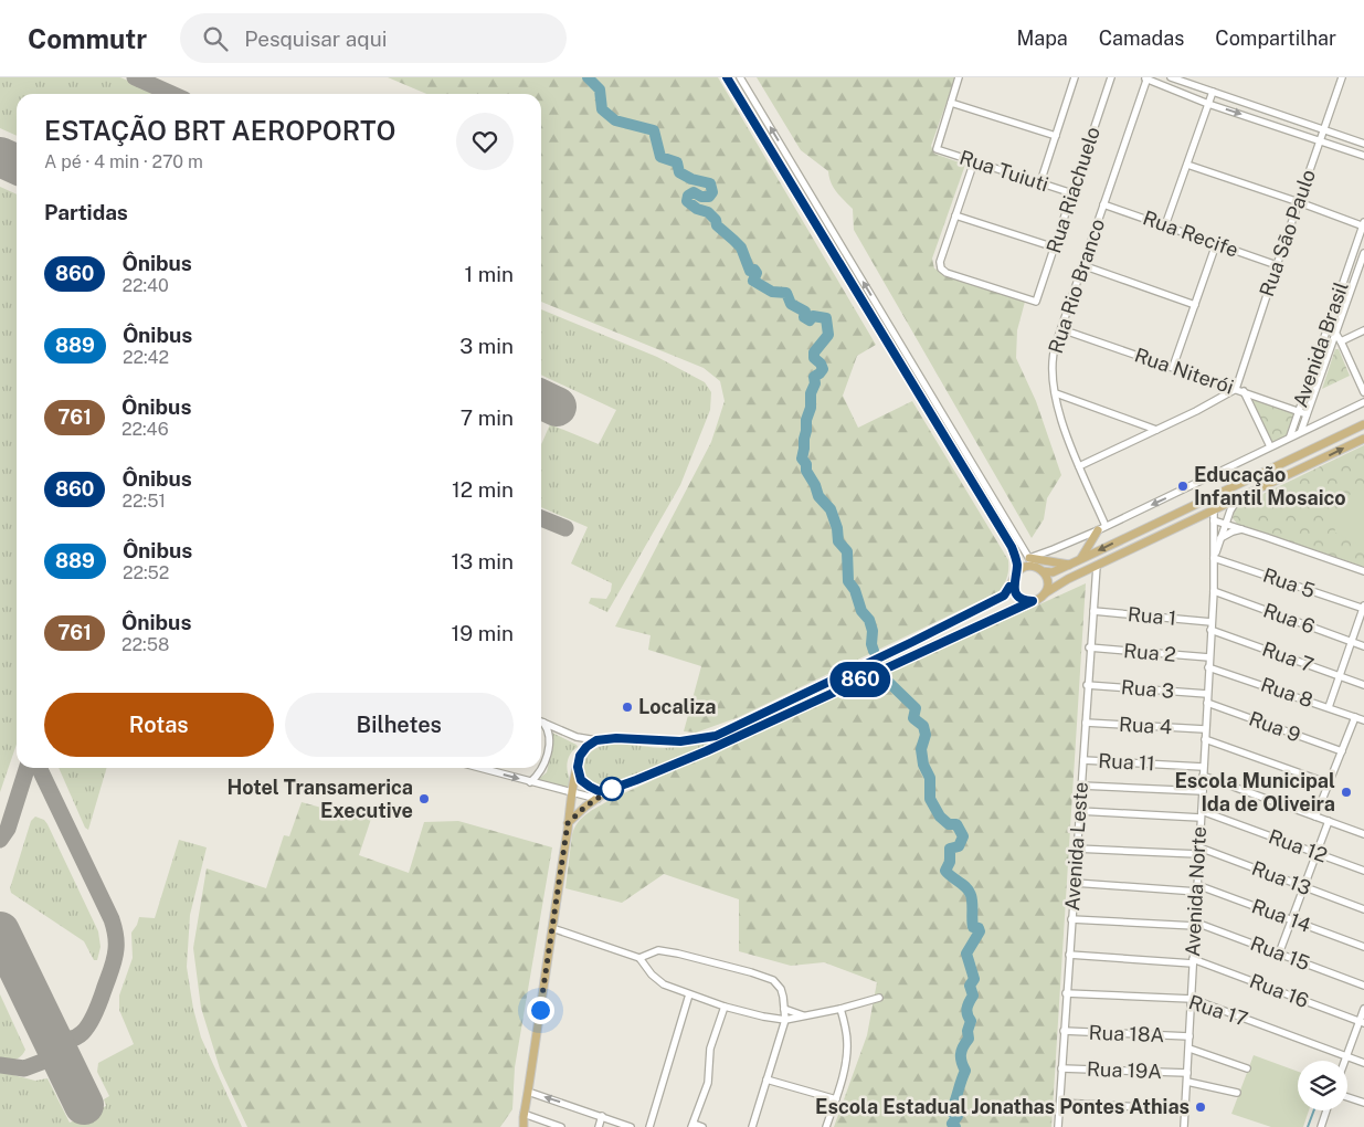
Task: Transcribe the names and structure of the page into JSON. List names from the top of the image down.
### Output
{
  "streets": {
    "street": [
      "Rua Tuiuti",
      "Rua Riachuelo",
      "Rua São Paulo",
      "Rua Recife",
      "Rua Rio Branco",
      "Avenida Brasil",
      "Rua Niterói",
      "Rua 5",
      "Rua 1",
      "Rua 6",
      "Rua 2",
      "Rua 7",
      "Rua 3",
      "Rua 8",
      "Rua 4",
      "Rua 9",
      "Rua 11",
      "Avenida Leste",
      "Rua 12",
      "Rua 13",
      "Avenida Norte",
      "Rua 14",
      "Rua 15",
      "Rua 16",
      "Rua 17",
      "Rua 18A",
      "Rua 19A"
    ]
  },
  "crossings": [
    ["Rua Tuiuti", "Rua Riachuelo"],
    ["Rua São Paulo", "Rua Recife"],
    ["Rua São Paulo", "Rua Niterói"],
    ["Rua Recife", "Rua Rio Branco"],
    ["Rua Rio Branco", "Rua Niterói"],
    ["Avenida Brasil", "Rua Niterói"],
    ["Rua 5", "Avenida Norte"],
    ["Rua 1", "Rua 7"],
    ["Rua 1", "Avenida Leste"],
    ["Rua 1", "Avenida Norte"],
    ["Rua 6", "Avenida Norte"],
    ["Rua 2", "Avenida Leste"],
    ["Rua 2", "Avenida Norte"],
    ["Rua 7", "Avenida Norte"],
    ["Rua 3", "Avenida Leste"],
    ["Rua 3", "Avenida Norte"],
    ["Rua 8", "Avenida Norte"],
    ["Rua 4", "Avenida Leste"],
    ["Rua 4", "Avenida Norte"],
    ["Rua 9", "Avenida Norte"],
    ["Rua 11", "Avenida Leste"],
    ["Rua 11", "Avenida Norte"],
    ["Avenida Leste", "Rua 12"],
    ["Avenida Leste", "Rua 13"],
    ["Avenida Leste", "Rua 14"],
    ["Avenida Leste", "Rua 15"],
    ["Avenida Leste", "Rua 16"],
    ["Avenida Leste", "Rua 17"],
    ["Avenida Leste", "Rua 18A"],
    ["Avenida Leste", "Rua 19A"],
    ["Rua 12", "Avenida Norte"],
    ["Rua 13", "Avenida Norte"],
    ["Avenida Norte", "Rua 14"],
    ["Avenida Norte", "Rua 15"],
    ["Avenida Norte", "Rua 16"],
    ["Avenida Norte", "Rua 17"],
    ["Avenida Norte", "Rua 18A"],
    ["Avenida Norte", "Rua 19A"]
  ],
  "places": [
    "Educação Infantil Mosaico",
    "Localiza",
    "Escola Municipal Ida de Oliveira",
    "Hotel Transamerica Executive",
    "Escola Estadual Jonathas Pontes Athias"
  ],
  "lines": ["bus line 860"],
  "page": {
    "header": "Commutr",
    "search": "Pesquisar aqui",
    "nav": ["Mapa", "Camadas", "Compartilhar"],
    "on_map": "860",
    "heading": [
      ["ESTAÇÃO BRT AEROPORTO", "A pé · 4 min · 270 m"],
      "Partidas"
    ],
    "list": [
      {
        "mark": "860",
        "name": "Ônibus",
        "note": "22:40",
        "value": "1 min"
      },
      {
        "mark": "889",
        "name": "Ônibus",
        "note": "22:42",
        "value": "3 min"
      },
      {
        "mark": "761",
        "name": "Ônibus",
        "note": "22:46",
        "value": "7 min"
      },
      {
        "mark": "860",
        "name": "Ônibus",
        "note": "22:51",
        "value": "12 min"
      },
      {
        "mark": "889",
        "name": "Ônibus",
        "note": "22:52",
        "value": "13 min"
      },
      {
        "mark": "761",
        "name": "Ônibus",
        "note": "22:58",
        "value": "19 min"
      }
    ],
    "buttons": ["Rotas", "Bilhetes"]
  }
}
